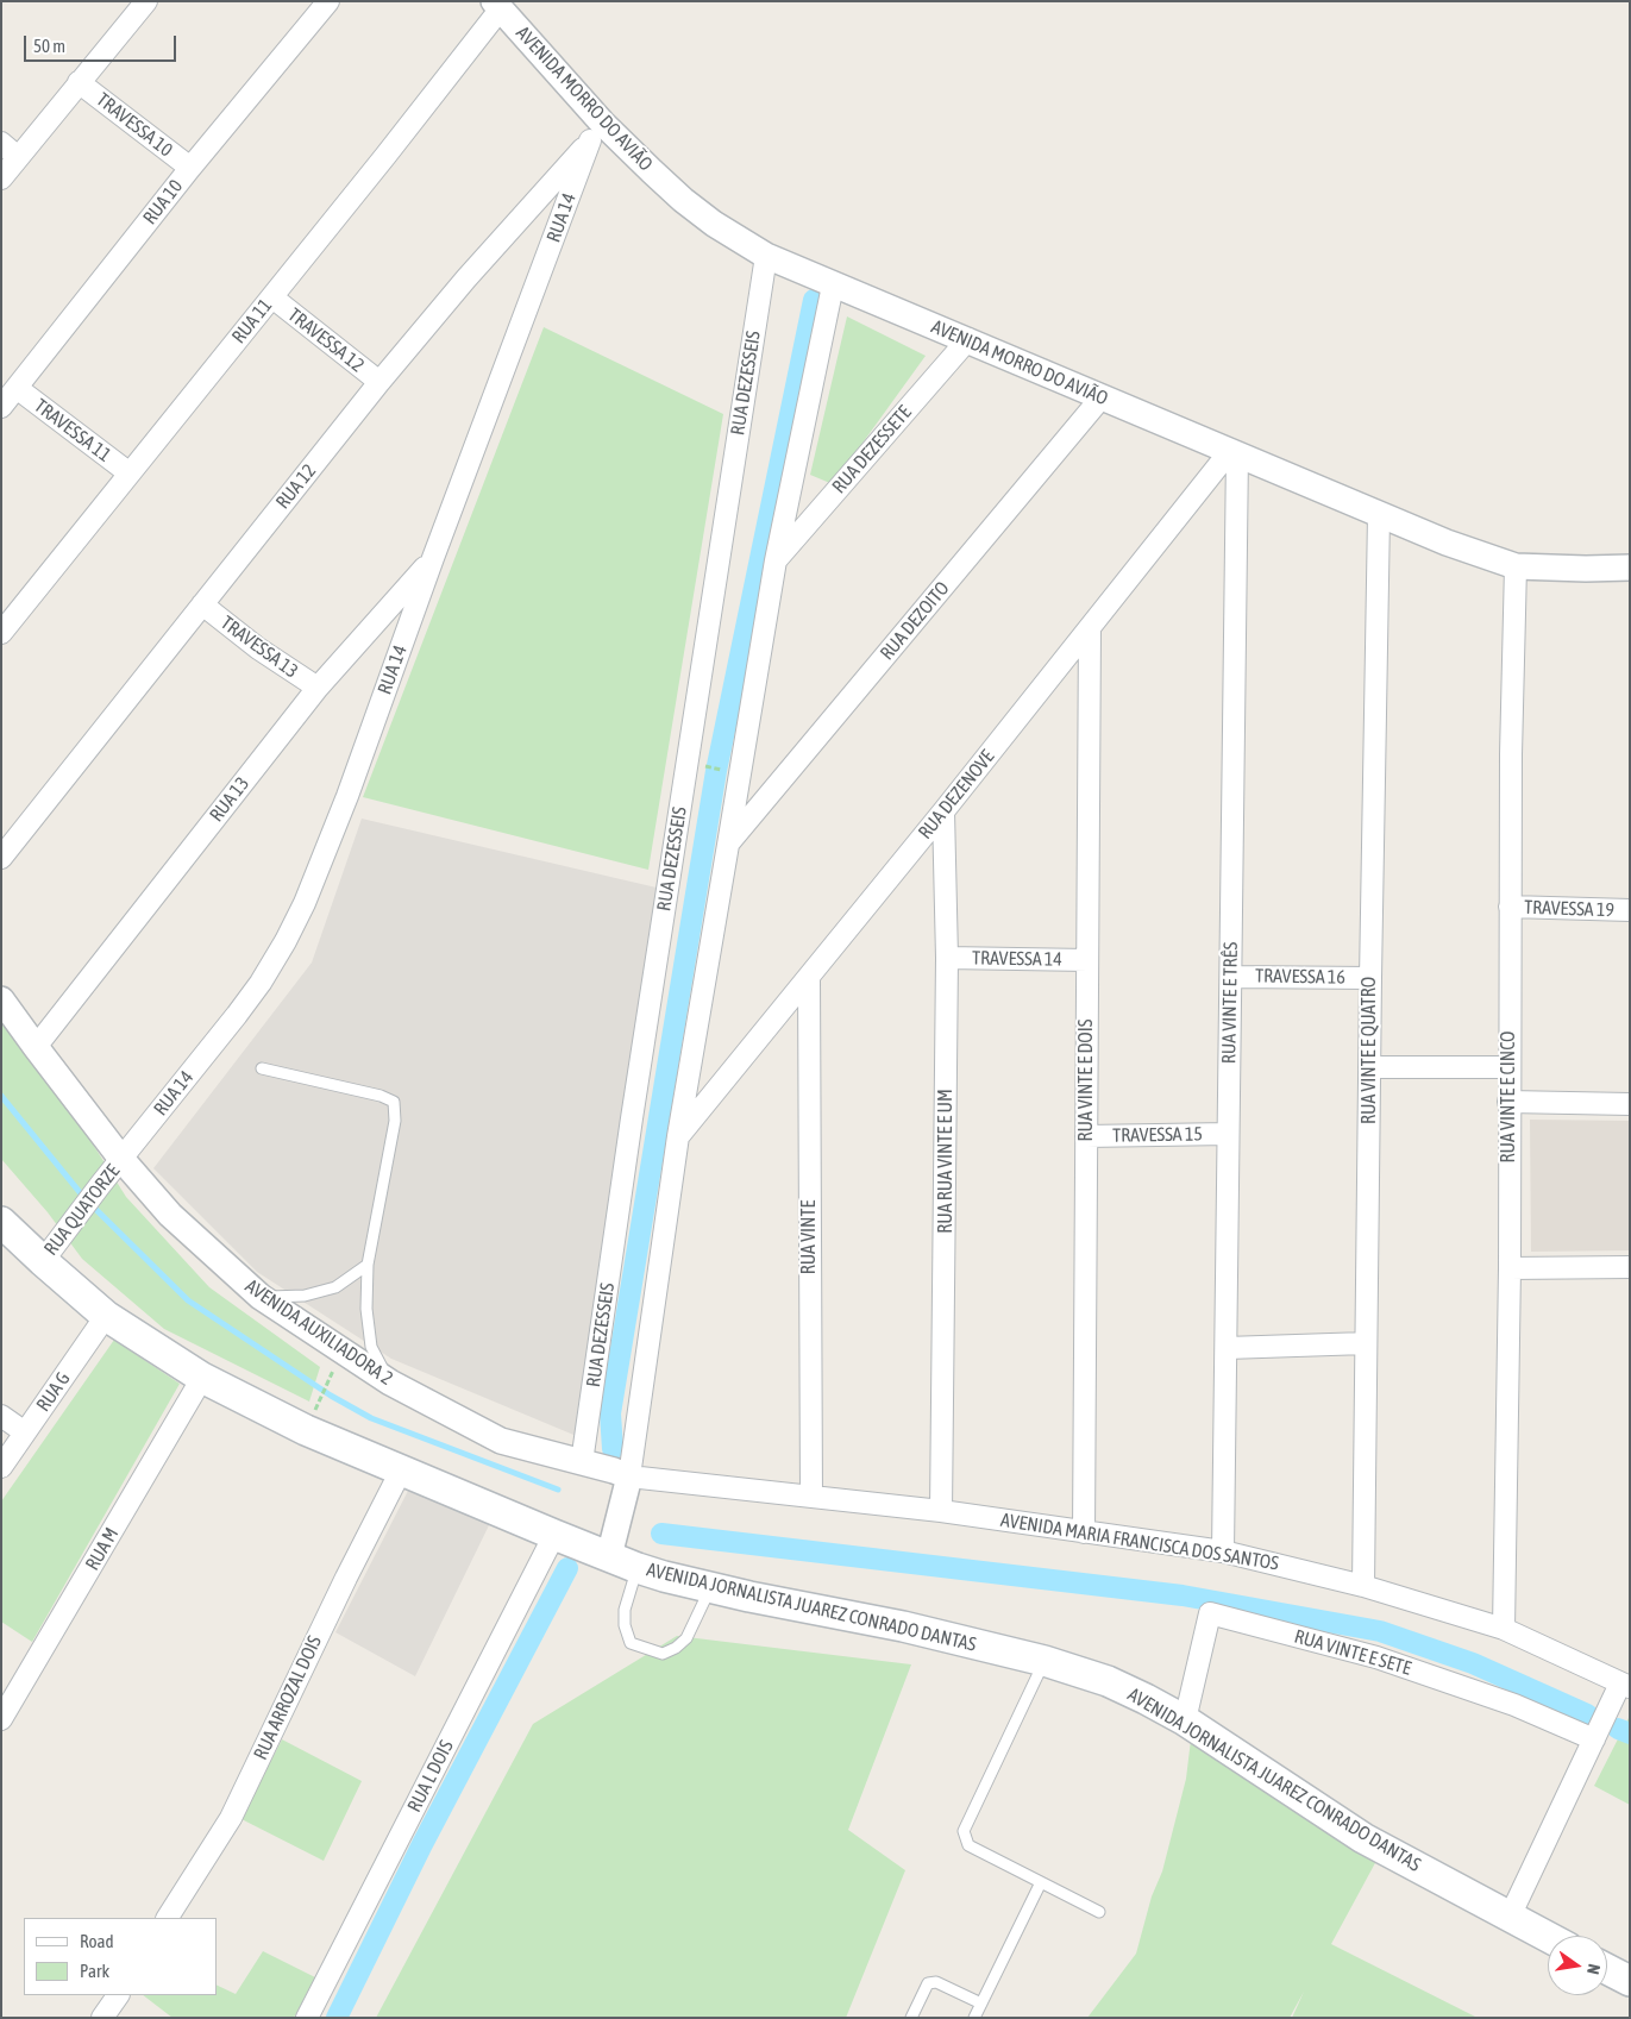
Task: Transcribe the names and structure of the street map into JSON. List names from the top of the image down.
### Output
{
  "streets": {
    "main road": ["AVENIDA JORNALISTA JUAREZ CONRADO DANTAS"],
    "street": [
      "AVENIDA MORRO DO AVIÃO",
      "TRAVESSA 10",
      "RUA 10",
      "RUA 14",
      "RUA 11",
      "TRAVESSA 12",
      "RUA DEZESSEIS",
      "TRAVESSA 11",
      "RUA DEZESSETE",
      "RUA 12",
      "RUA DEZOITO",
      "TRAVESSA 13",
      "RUA DEZENOVE",
      "RUA 13",
      "TRAVESSA 19",
      "TRAVESSA 14",
      "TRAVESSA 16",
      "RUA VINTE E TRÊS",
      "RUA VINTE E QUATRO",
      "RUA VINTE E DOIS",
      "RUA VINTE E CINCO",
      "TRAVESSA 15",
      "RUA RUA VINTE E UM",
      "RUA QUATORZE",
      "RUA VINTE",
      "AVENIDA AUXILIADORA 2",
      "RUA G",
      "AVENIDA MARIA FRANCISCA DOS SANTOS",
      "RUA M",
      "RUA VINTE E SETE",
      "RUA ARROZAL DOIS",
      "RUA L DOIS"
    ]
  },
  "crossings": [
    ["AVENIDA MORRO DO AVIÃO", "RUA 14"],
    ["AVENIDA MORRO DO AVIÃO", "RUA 11"],
    ["AVENIDA MORRO DO AVIÃO", "RUA DEZESSEIS"],
    ["AVENIDA MORRO DO AVIÃO", "RUA DEZESSETE"],
    ["AVENIDA MORRO DO AVIÃO", "RUA 12"],
    ["AVENIDA MORRO DO AVIÃO", "RUA DEZOITO"],
    ["AVENIDA MORRO DO AVIÃO", "RUA DEZENOVE"],
    ["AVENIDA MORRO DO AVIÃO", "RUA VINTE E TRÊS"],
    ["AVENIDA MORRO DO AVIÃO", "RUA VINTE E QUATRO"],
    ["AVENIDA MORRO DO AVIÃO", "RUA VINTE E CINCO"],
    ["TRAVESSA 10", "RUA 10"],
    ["RUA 10", "TRAVESSA 11"],
    ["RUA 14", "RUA 12"],
    ["RUA 14", "RUA 13"],
    ["RUA 14", "RUA QUATORZE"],
    ["RUA 14", "AVENIDA AUXILIADORA 2"],
    ["RUA 11", "TRAVESSA 12"],
    ["RUA 11", "TRAVESSA 11"],
    ["TRAVESSA 12", "RUA 12"],
    ["RUA DEZESSEIS", "AVENIDA AUXILIADORA 2"],
    ["RUA 12", "TRAVESSA 13"],
    ["TRAVESSA 13", "RUA 13"],
    ["RUA DEZENOVE", "RUA VINTE E TRÊS"],
    ["RUA DEZENOVE", "RUA VINTE E DOIS"],
    ["RUA DEZENOVE", "RUA RUA VINTE E UM"],
    ["RUA DEZENOVE", "RUA VINTE"],
    ["RUA 13", "AVENIDA AUXILIADORA 2"],
    ["TRAVESSA 19", "RUA VINTE E CINCO"],
    ["TRAVESSA 14", "RUA VINTE E DOIS"],
    ["TRAVESSA 14", "RUA RUA VINTE E UM"],
    ["TRAVESSA 16", "RUA VINTE E TRÊS"],
    ["TRAVESSA 16", "RUA VINTE E QUATRO"],
    ["RUA VINTE E TRÊS", "TRAVESSA 15"],
    ["RUA VINTE E TRÊS", "AVENIDA MARIA FRANCISCA DOS SANTOS"],
    ["RUA VINTE E QUATRO", "AVENIDA MARIA FRANCISCA DOS SANTOS"],
    ["RUA VINTE E DOIS", "TRAVESSA 15"],
    ["RUA VINTE E DOIS", "AVENIDA MARIA FRANCISCA DOS SANTOS"],
    ["RUA VINTE E CINCO", "AVENIDA MARIA FRANCISCA DOS SANTOS"],
    ["RUA RUA VINTE E UM", "AVENIDA MARIA FRANCISCA DOS SANTOS"],
    ["RUA QUATORZE", "AVENIDA AUXILIADORA 2"],
    ["RUA QUATORZE", "AVENIDA JORNALISTA JUAREZ CONRADO DANTAS"],
    ["RUA VINTE", "AVENIDA MARIA FRANCISCA DOS SANTOS"],
    ["AVENIDA AUXILIADORA 2", "AVENIDA MARIA FRANCISCA DOS SANTOS"],
    ["RUA G", "AVENIDA JORNALISTA JUAREZ CONRADO DANTAS"],
    ["RUA M", "AVENIDA JORNALISTA JUAREZ CONRADO DANTAS"],
    ["AVENIDA JORNALISTA JUAREZ CONRADO DANTAS", "RUA VINTE E SETE"],
    ["AVENIDA JORNALISTA JUAREZ CONRADO DANTAS", "RUA ARROZAL DOIS"],
    ["AVENIDA JORNALISTA JUAREZ CONRADO DANTAS", "RUA L DOIS"]
  ],
  "legend": ["Road", "Park"],
  "scale_bar": "50 m",
  "north": "right"
}
